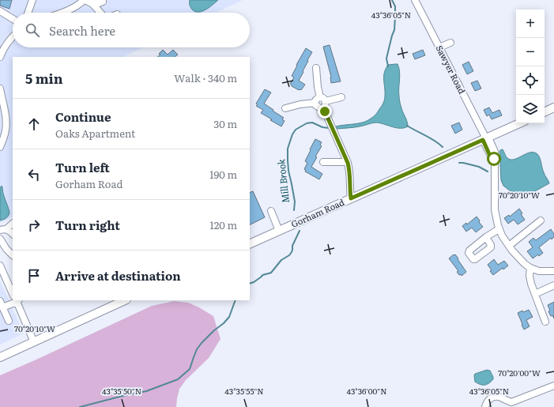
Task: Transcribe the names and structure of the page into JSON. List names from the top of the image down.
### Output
{
  "streets": {
    "main road": ["Gorham Road"],
    "street": ["Sawyer Road"]
  },
  "crossings": [
    ["Sawyer Road", "Gorham Road"]
  ],
  "water": ["Mill Brook"],
  "page": {
    "map_buttons": ["+", "−"],
    "search": "Search here",
    "heading": ["5 min", "Walk · 340 m"],
    "list": [
      ["Continue", "Oaks Apartment", "30 m"],
      ["Turn left", "Gorham Road", "190 m"],
      ["Turn right", "120 m"],
      "Arrive at destination"
    ]
  },
  "coordinates": [
    "43°36'05\"N",
    "70°20'10\"W",
    "70°20'00\"W",
    "43°35'50\"N",
    "43°35'55\"N",
    "43°36'00\"N"
  ]
}
